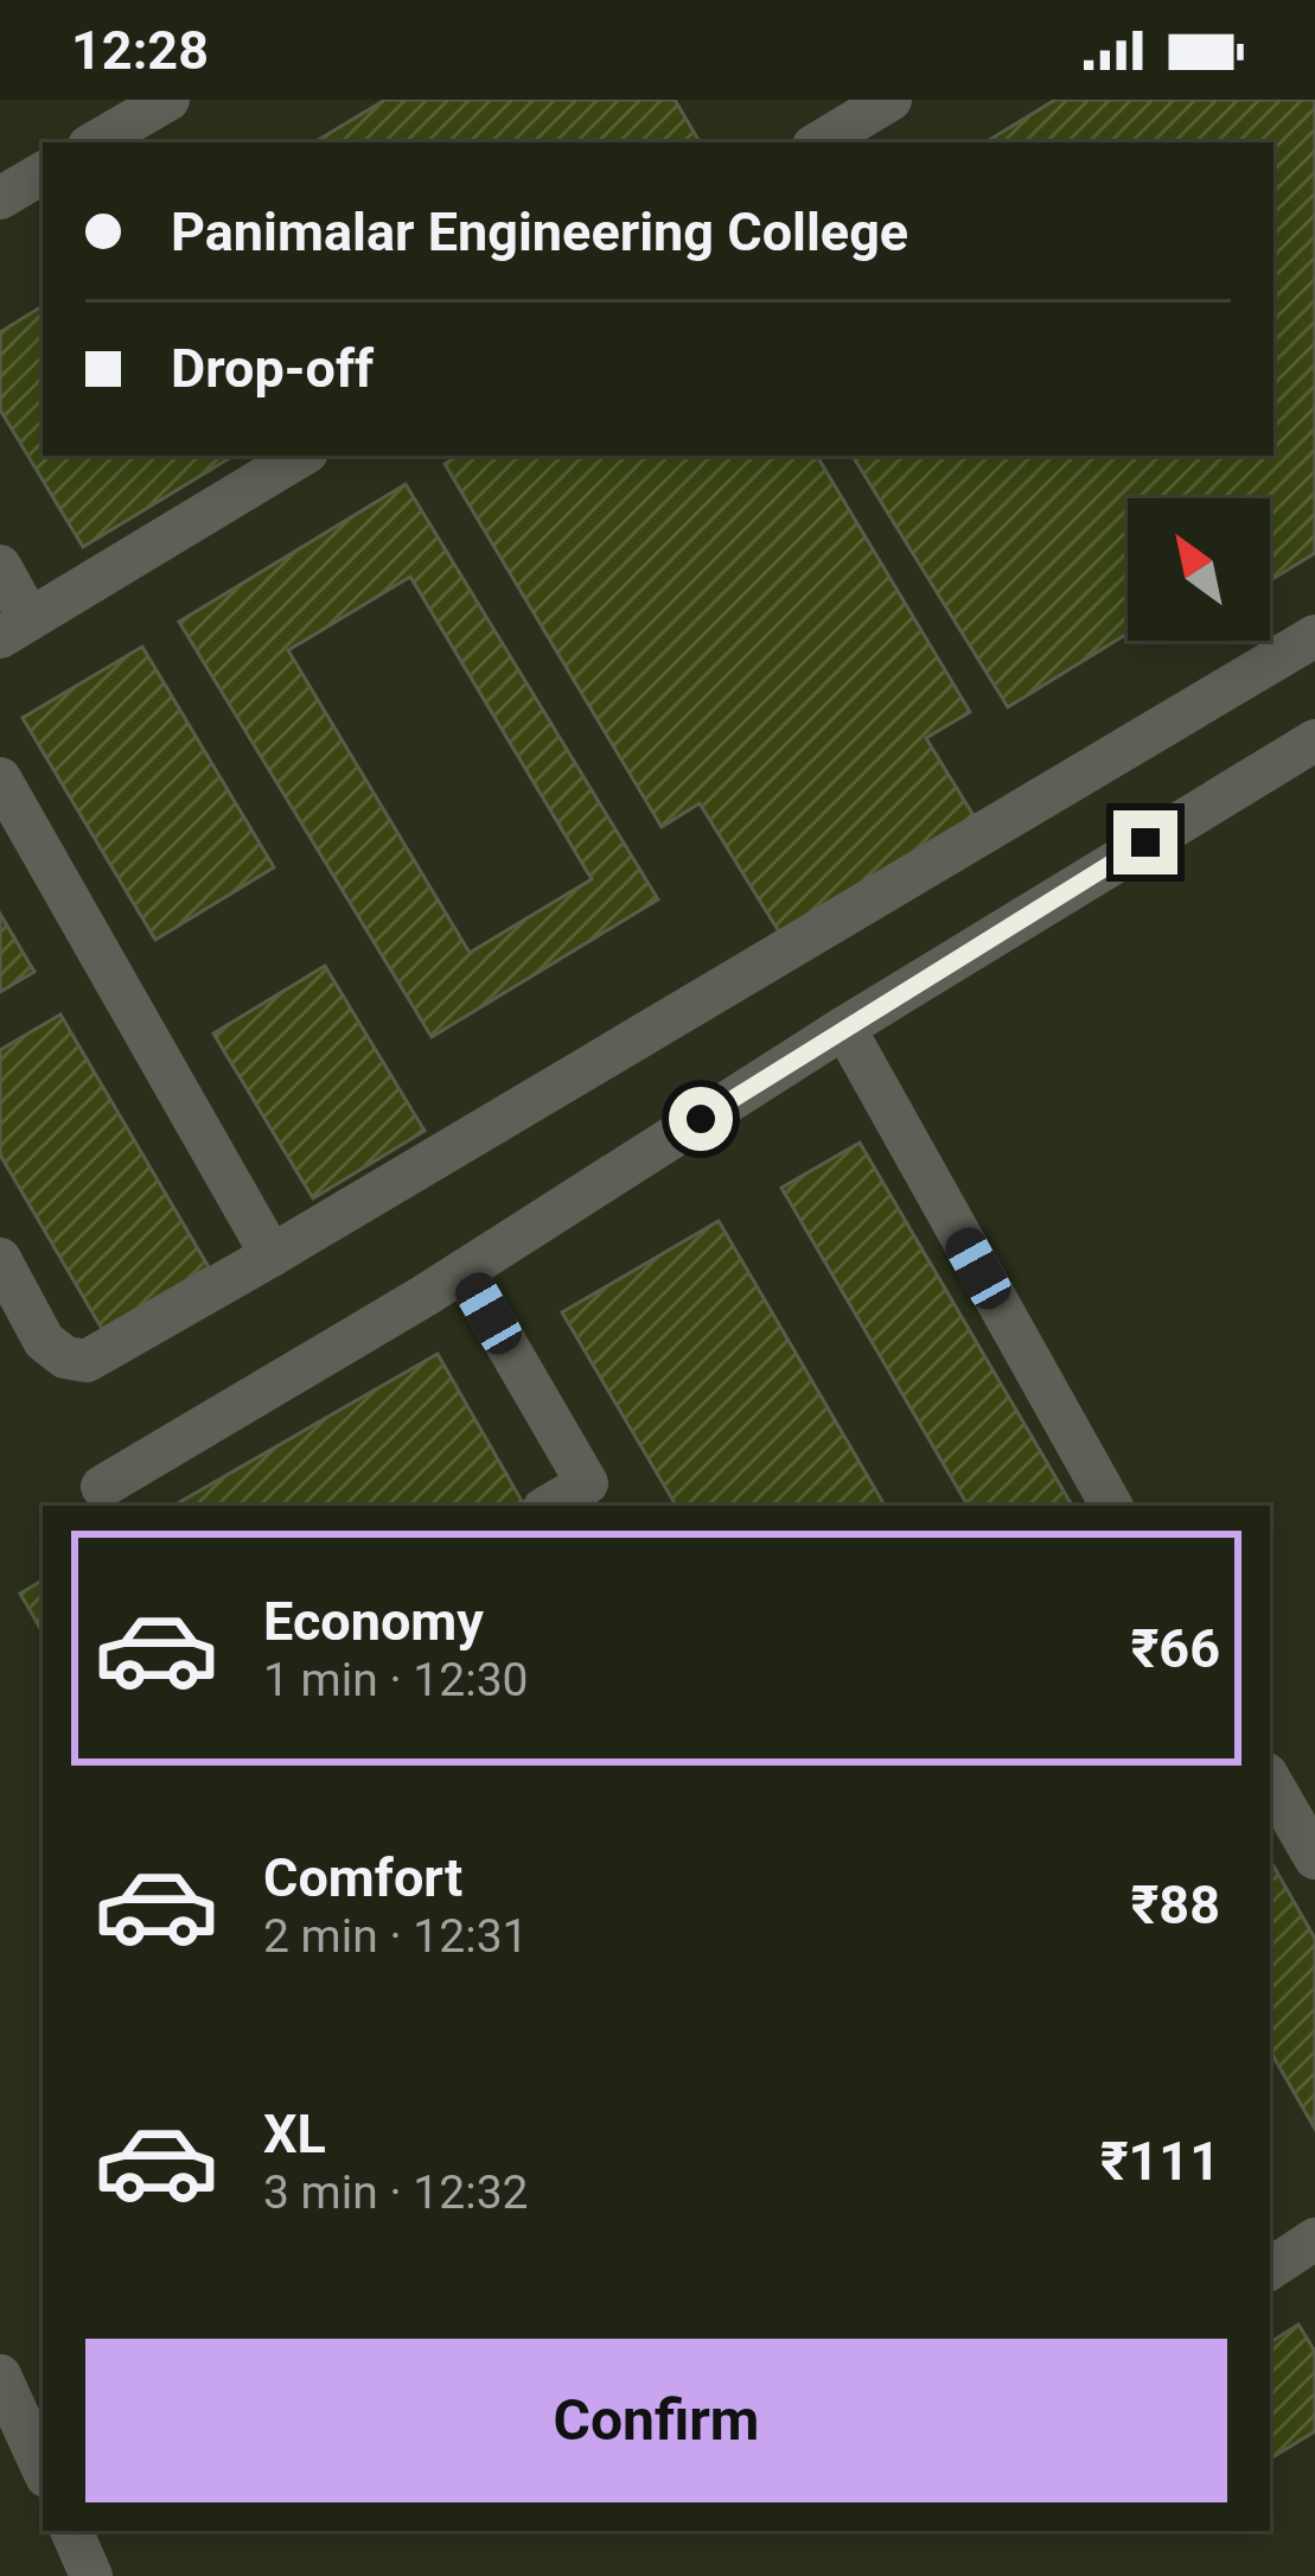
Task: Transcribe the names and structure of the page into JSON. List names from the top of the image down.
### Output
{
  "north": "top left",
  "page": {
    "status": "12:28",
    "banner": ["Panimalar Engineering College", "Drop-off"],
    "list": [
      {
        "name": "Economy",
        "note": "1 min · 12:30",
        "value": "₹66"
      },
      {
        "name": "Comfort",
        "note": "2 min · 12:31",
        "value": "₹88"
      },
      {
        "name": "XL",
        "note": "3 min · 12:32",
        "value": "₹111"
      }
    ],
    "buttons": "Confirm"
  }
}
